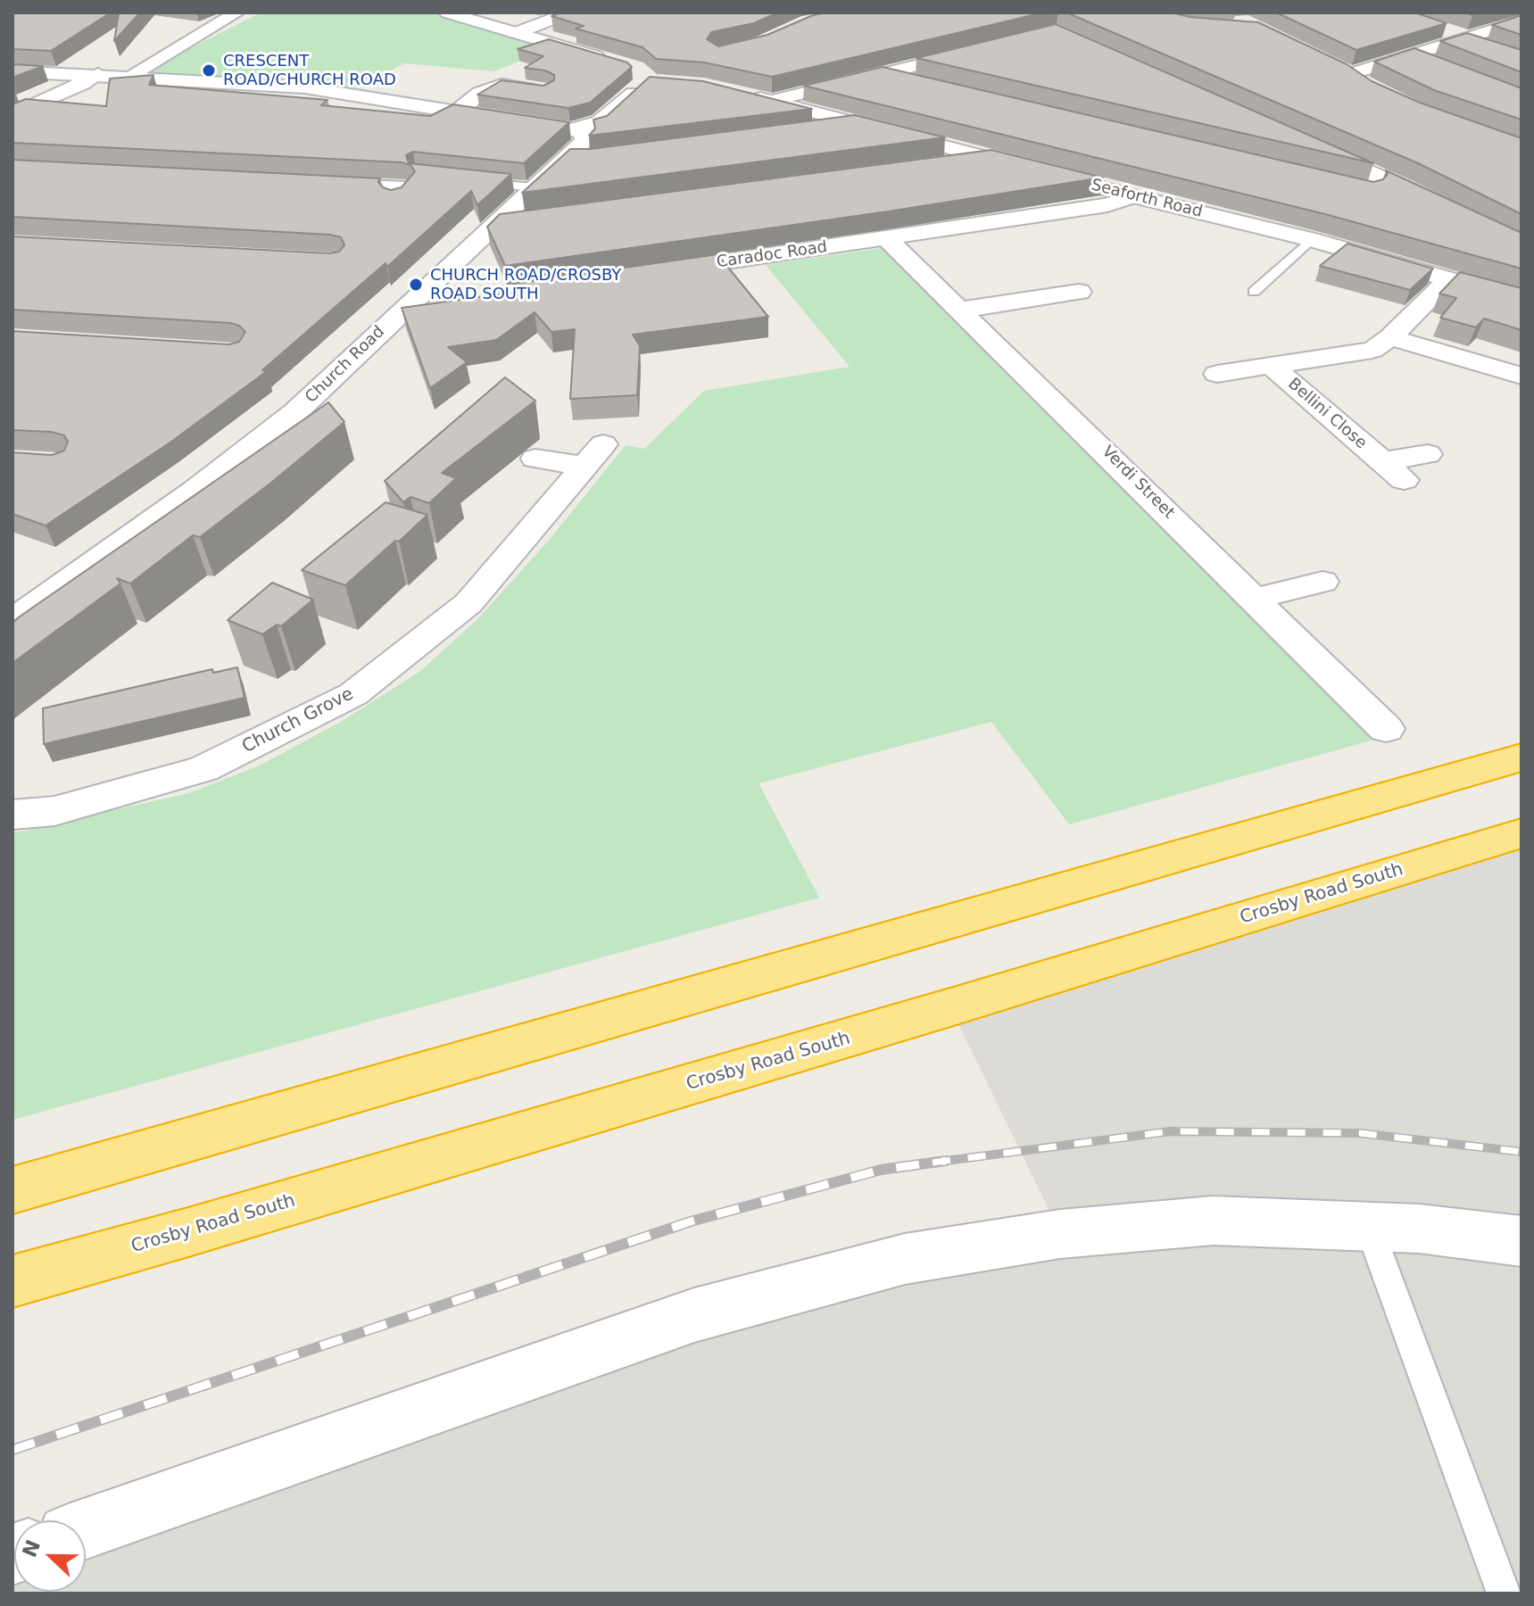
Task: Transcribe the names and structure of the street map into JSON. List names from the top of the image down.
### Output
{
  "streets": {
    "highway": ["Crosby Road South"],
    "street": [
      "Seaforth Road",
      "Caradoc Road",
      "Church Road",
      "Bellini Close",
      "Verdi Street",
      "Church Grove"
    ]
  },
  "crossings": [
    ["Seaforth Road", "Caradoc Road"],
    ["Seaforth Road", "Bellini Close"],
    ["Caradoc Road", "Verdi Street"]
  ],
  "places": ["CRESCENT ROAD/CHURCH ROAD", "CHURCH ROAD/CROSBY ROAD SOUTH"],
  "north": "left"
}
